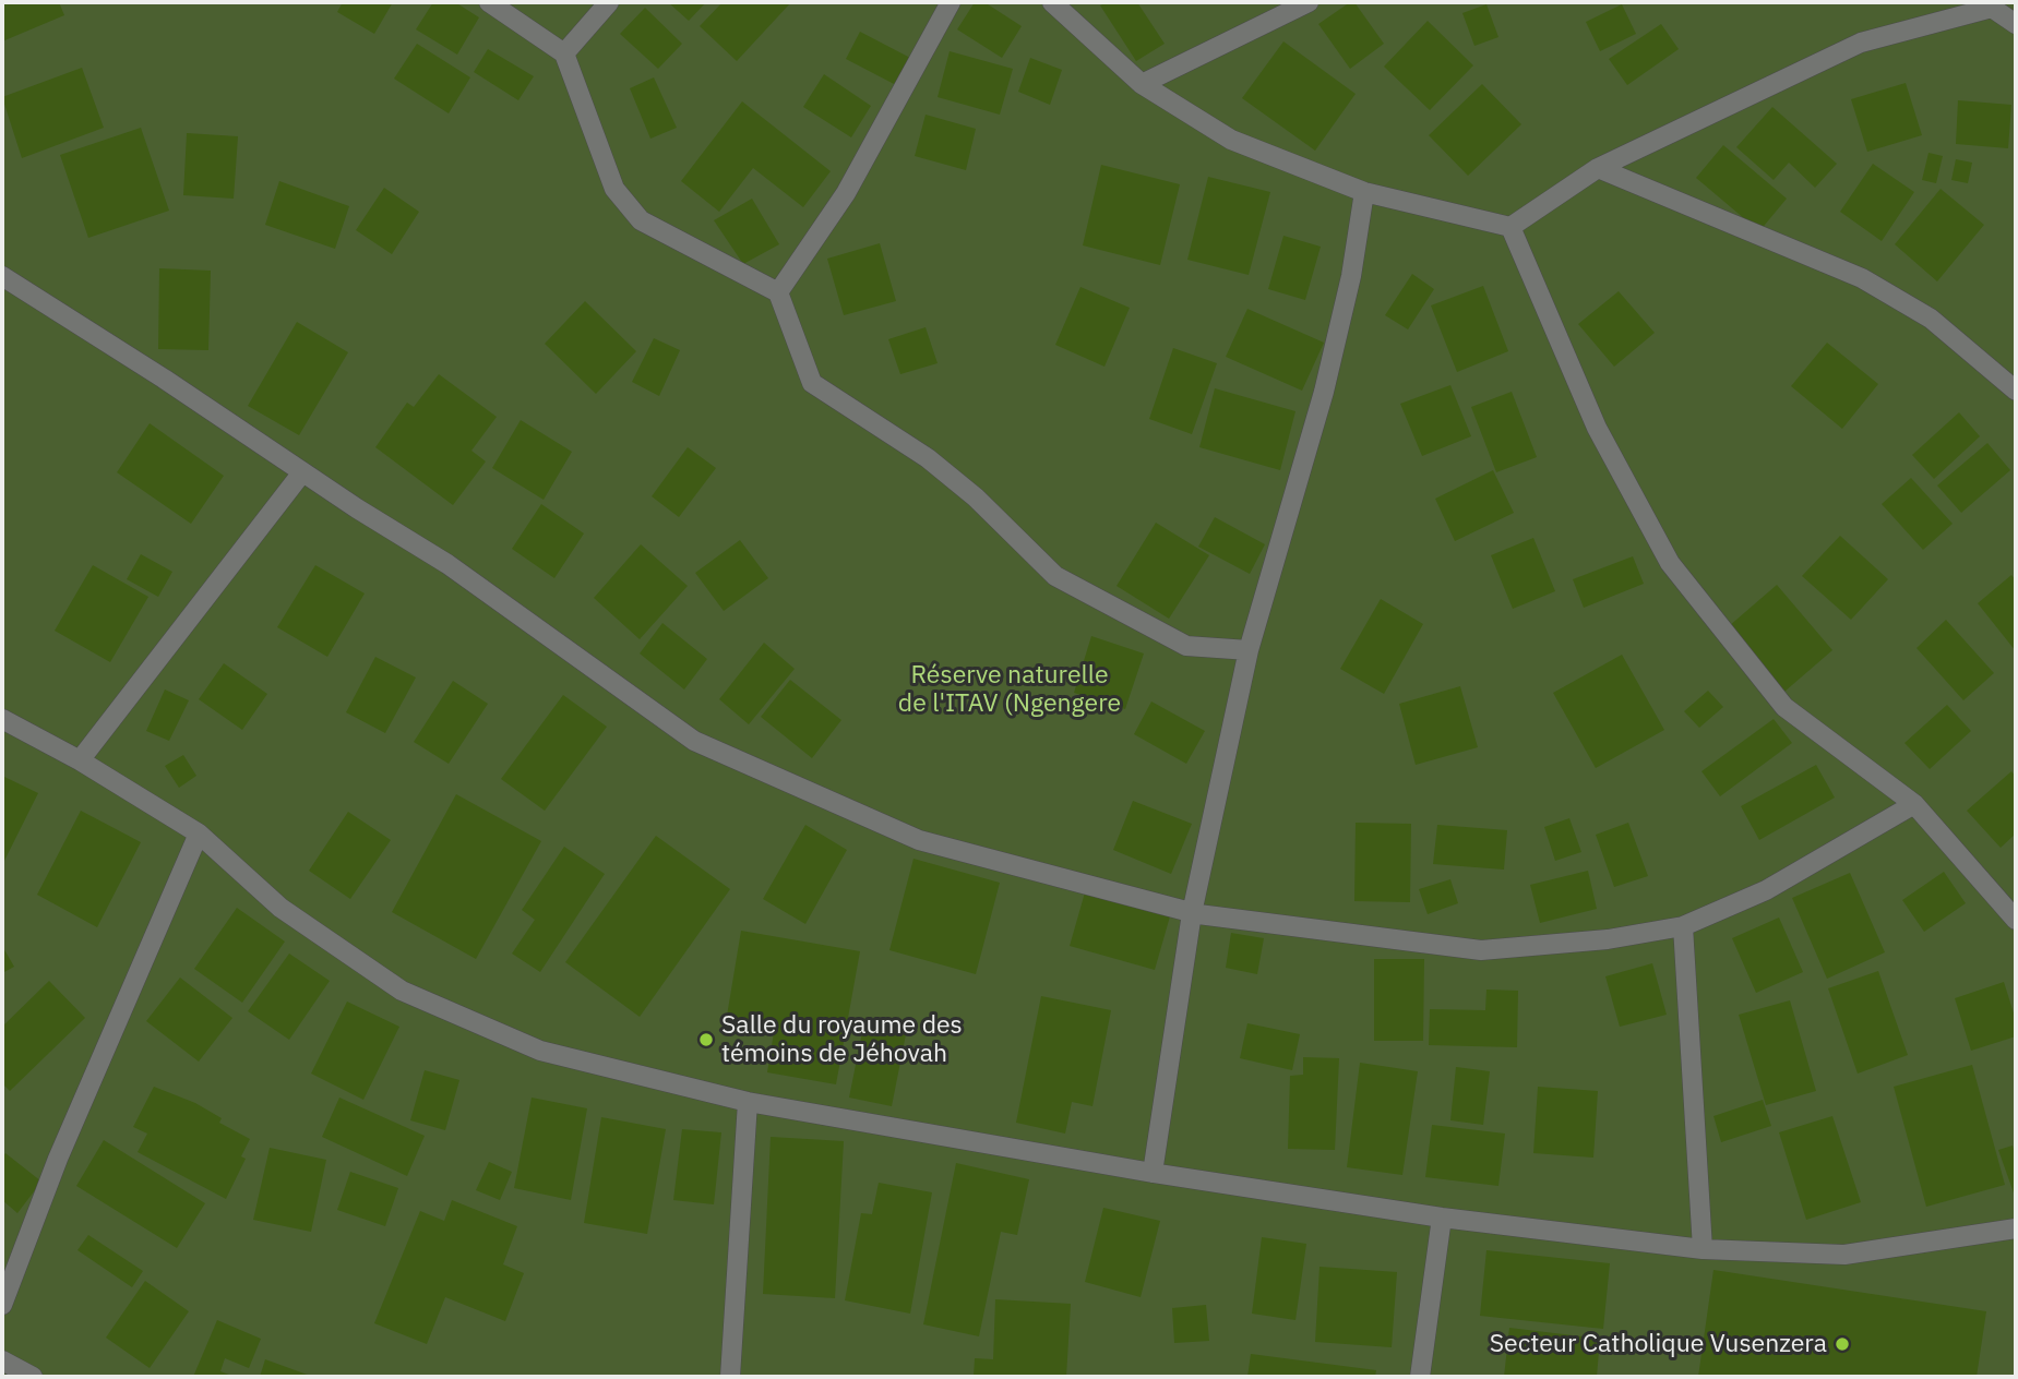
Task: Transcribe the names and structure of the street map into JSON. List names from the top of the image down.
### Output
{
  "parks": ["Réserve naturelle de l'ITAV (Ngengere"],
  "places": ["Salle du royaume des témoins de Jéhovah", "Secteur Catholique Vusenzera"]
}
